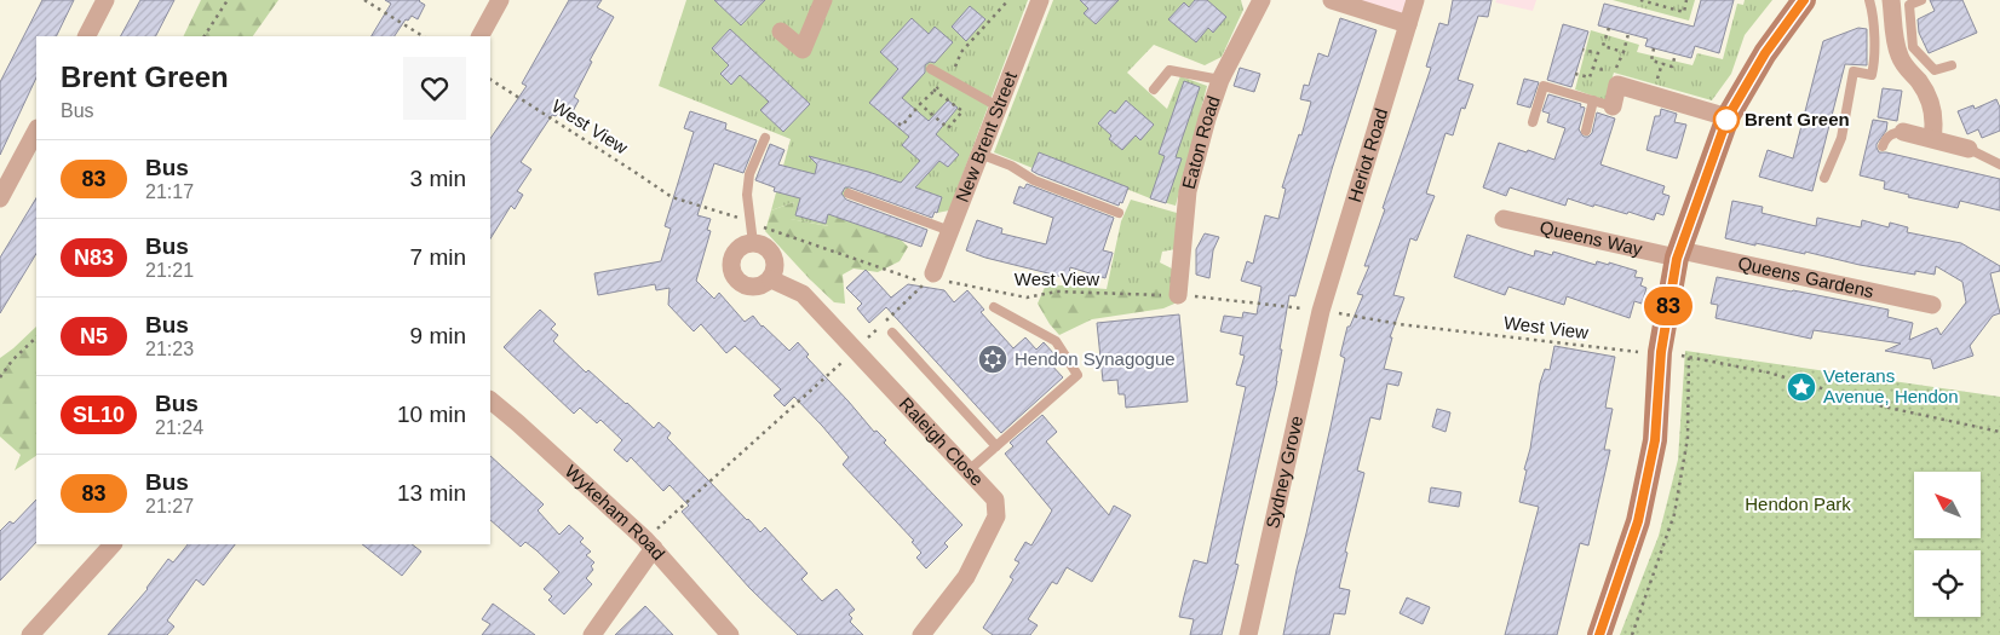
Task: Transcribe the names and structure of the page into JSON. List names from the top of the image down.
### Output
{
  "streets": {
    "street": [
      "New Brent Street",
      "Eaton Road",
      "Heriot Road",
      "Queens Way",
      "Queens Gardens",
      "Raleigh Close",
      "Sydney Grove",
      "Wykeham Road"
    ],
    "path": ["West View"]
  },
  "crossings": [
    ["West View", "New Brent Street"],
    ["West View", "Eaton Road"],
    ["West View", "Heriot Road"],
    ["West View", "Sydney Grove"],
    ["Heriot Road", "Sydney Grove"],
    ["Queens Way", "Queens Gardens"]
  ],
  "parks": ["Hendon Park"],
  "places": {
    "other": ["Brent Green"],
    "synagogue": ["Hendon Synagogue"],
    "place": ["Veterans Avenue, Hendon"]
  },
  "lines": ["bus line 83"],
  "north": "top left",
  "page": {
    "on_map": "83",
    "heading": ["Brent Green", "Bus"],
    "list": [
      {
        "mark": "83",
        "name": "Bus",
        "note": "21:17",
        "value": "3 min"
      },
      {
        "mark": "N83",
        "name": "Bus",
        "note": "21:21",
        "value": "7 min"
      },
      {
        "mark": "N5",
        "name": "Bus",
        "note": "21:23",
        "value": "9 min"
      },
      {
        "mark": "SL10",
        "name": "Bus",
        "note": "21:24",
        "value": "10 min"
      },
      {
        "mark": "83",
        "name": "Bus",
        "note": "21:27",
        "value": "13 min"
      }
    ]
  }
}
